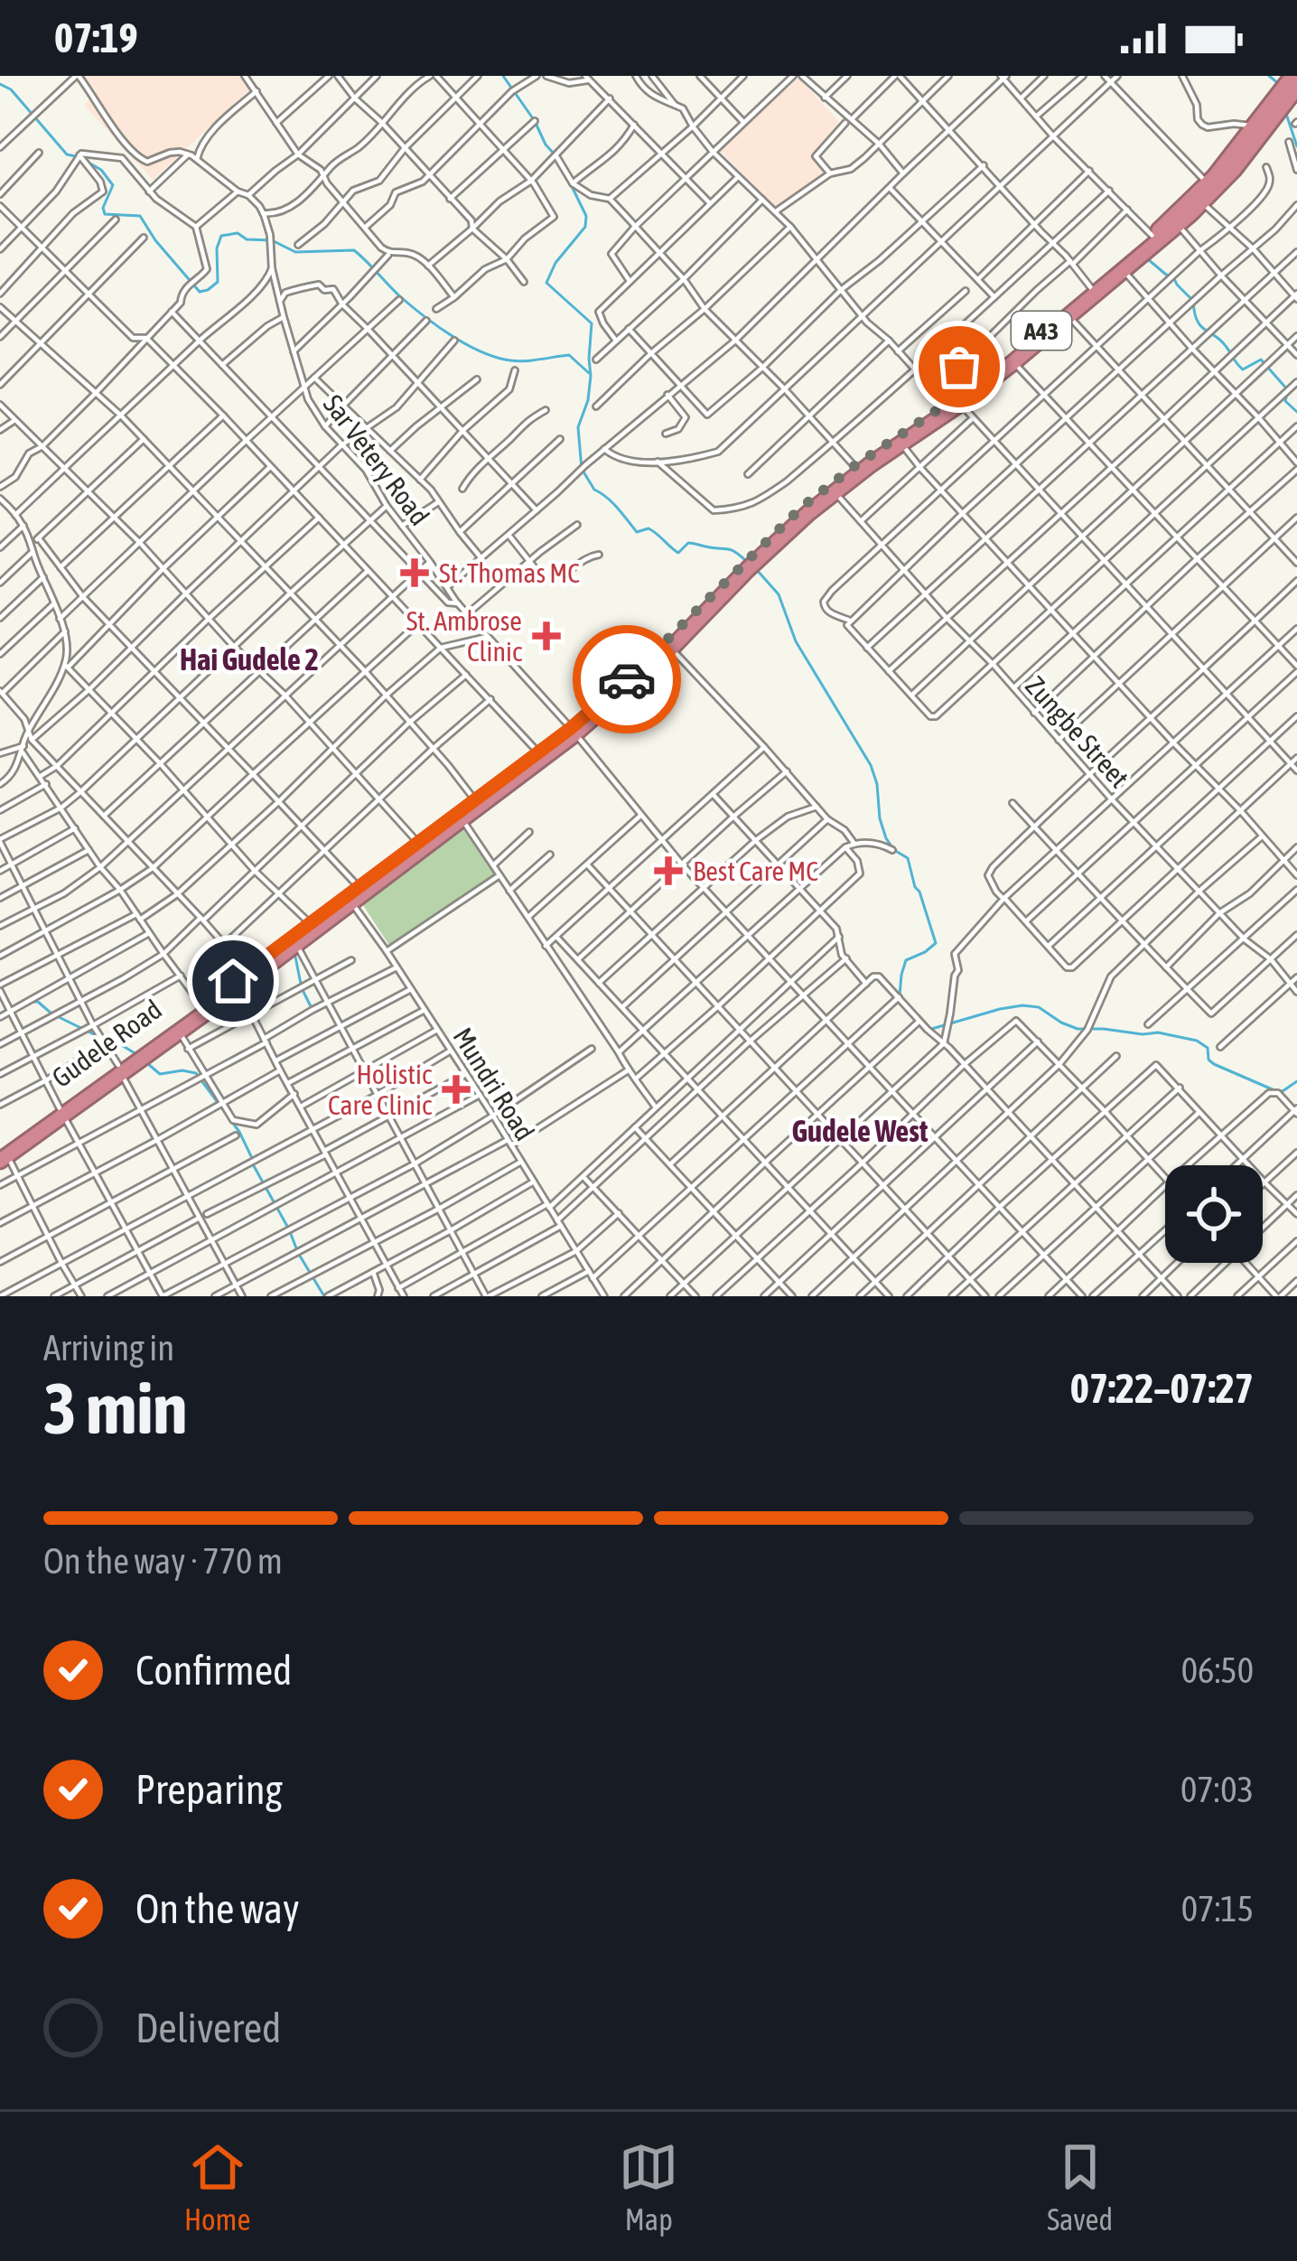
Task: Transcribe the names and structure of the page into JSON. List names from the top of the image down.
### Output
{
  "streets": {
    "highway": ["A43", "Gudele Road"],
    "street": ["Sar Vetery Road", "Zungbe Street", "Mundri Road"]
  },
  "crossings": [
    ["A43", "Zungbe Street"],
    ["A43", "Gudele Road"],
    ["Sar Vetery Road", "Gudele Road"],
    ["Gudele Road", "Mundri Road"]
  ],
  "districts": ["Hai Gudele 2", "Gudele West"],
  "places": {
    "health": [
      "St. Thomas MC",
      "St. Ambrose Clinic",
      "Best Care MC",
      "Holistic Care Clinic"
    ]
  },
  "page": {
    "status": "07:19",
    "heading": ["3 min", "Arriving in", "07:22–07:27"],
    "bar": "On the way · 770 m",
    "list": [
      ["Confirmed", "06:50"],
      ["Preparing", "07:03"],
      ["On the way", "07:15"],
      "Delivered"
    ],
    "tabs": ["Home", "Map", "Saved"]
  }
}
